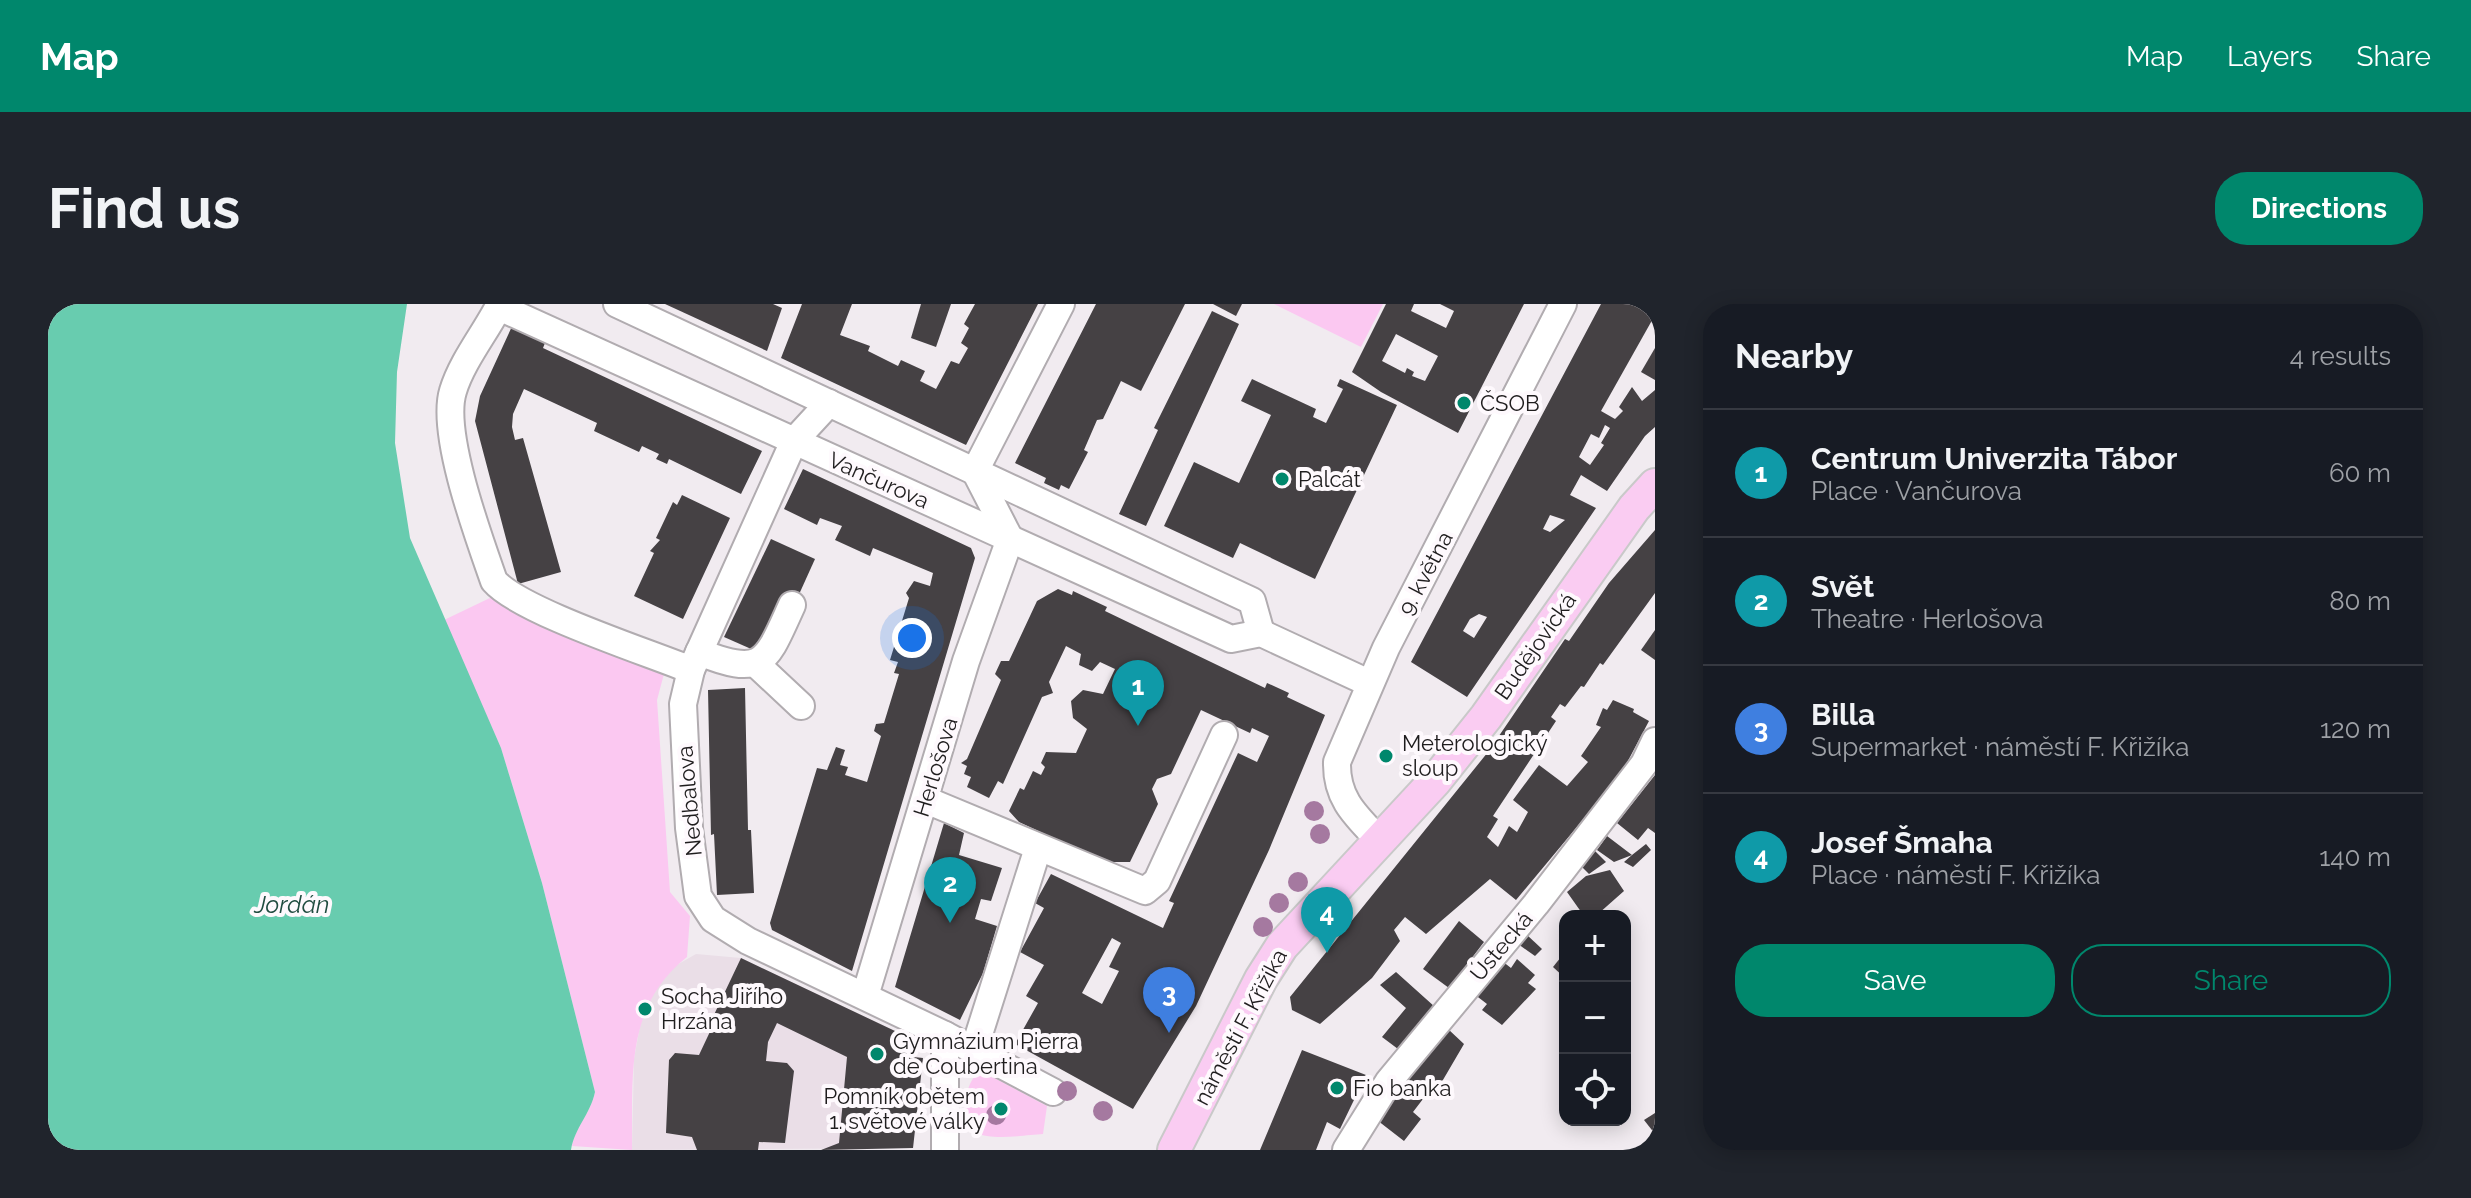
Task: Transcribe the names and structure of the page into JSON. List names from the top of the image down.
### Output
{
  "streets": {
    "main road": ["Budějovická", "náměstí F. Křižíka"],
    "street": [
      "Vančurova",
      "9. května",
      "Herlošova",
      "Nedbalova",
      "Ústecká"
    ]
  },
  "crossings": [
    ["Vančurova", "9. května"],
    ["Vančurova", "Herlošova"],
    ["Vančurova", "Nedbalova"],
    ["9. května", "Budějovická"],
    ["9. května", "náměstí F. Křižíka"],
    ["Budějovická", "náměstí F. Křižíka"],
    ["Herlošova", "Nedbalova"]
  ],
  "water": ["Jordán"],
  "places": [
    "ČSOB",
    "Palcát",
    "Meterologický sloup",
    "Socha Jiřího Hrzána",
    "Gymnázium Pierra de Coubertina",
    "Fio banka",
    "Pomník obětem 1. světové války"
  ],
  "page": {
    "header": "Map",
    "nav": ["Map", "Layers", "Share"],
    "buttons": [
      "Directions",
      ["Save", "Share"]
    ],
    "title": "Find us",
    "heading": ["Nearby", "4 results"],
    "list": [
      {
        "mark": "1",
        "name": "Centrum Univerzita Tábor",
        "note": "Place · Vančurova",
        "value": "60 m"
      },
      {
        "mark": "2",
        "name": "Svět",
        "note": "Theatre · Herlošova",
        "value": "80 m"
      },
      {
        "mark": "3",
        "name": "Billa",
        "note": "Supermarket · náměstí F. Křižíka",
        "value": "120 m"
      },
      {
        "mark": "4",
        "name": "Josef Šmaha",
        "note": "Place · náměstí F. Křižíka",
        "value": "140 m"
      }
    ],
    "pins": [
      "1",
      "2",
      "4",
      "3"
    ],
    "map_buttons": ["+", "−"]
  }
}
